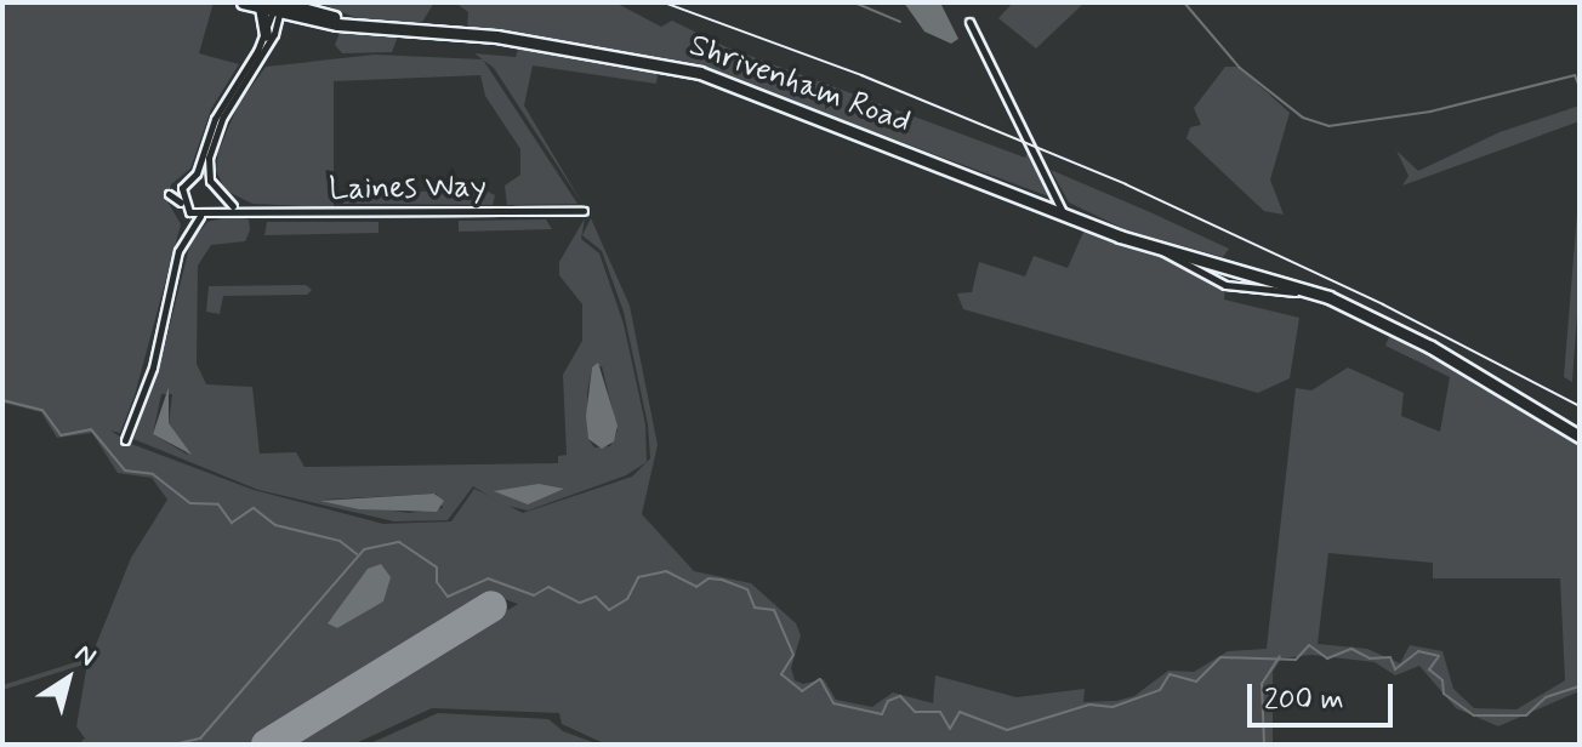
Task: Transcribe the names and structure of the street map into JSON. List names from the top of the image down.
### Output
{
  "streets": {
    "highway": ["Shrivenham Road"],
    "street": ["Laines Way"]
  },
  "scale_bar": "200 m",
  "north": "top right"
}
